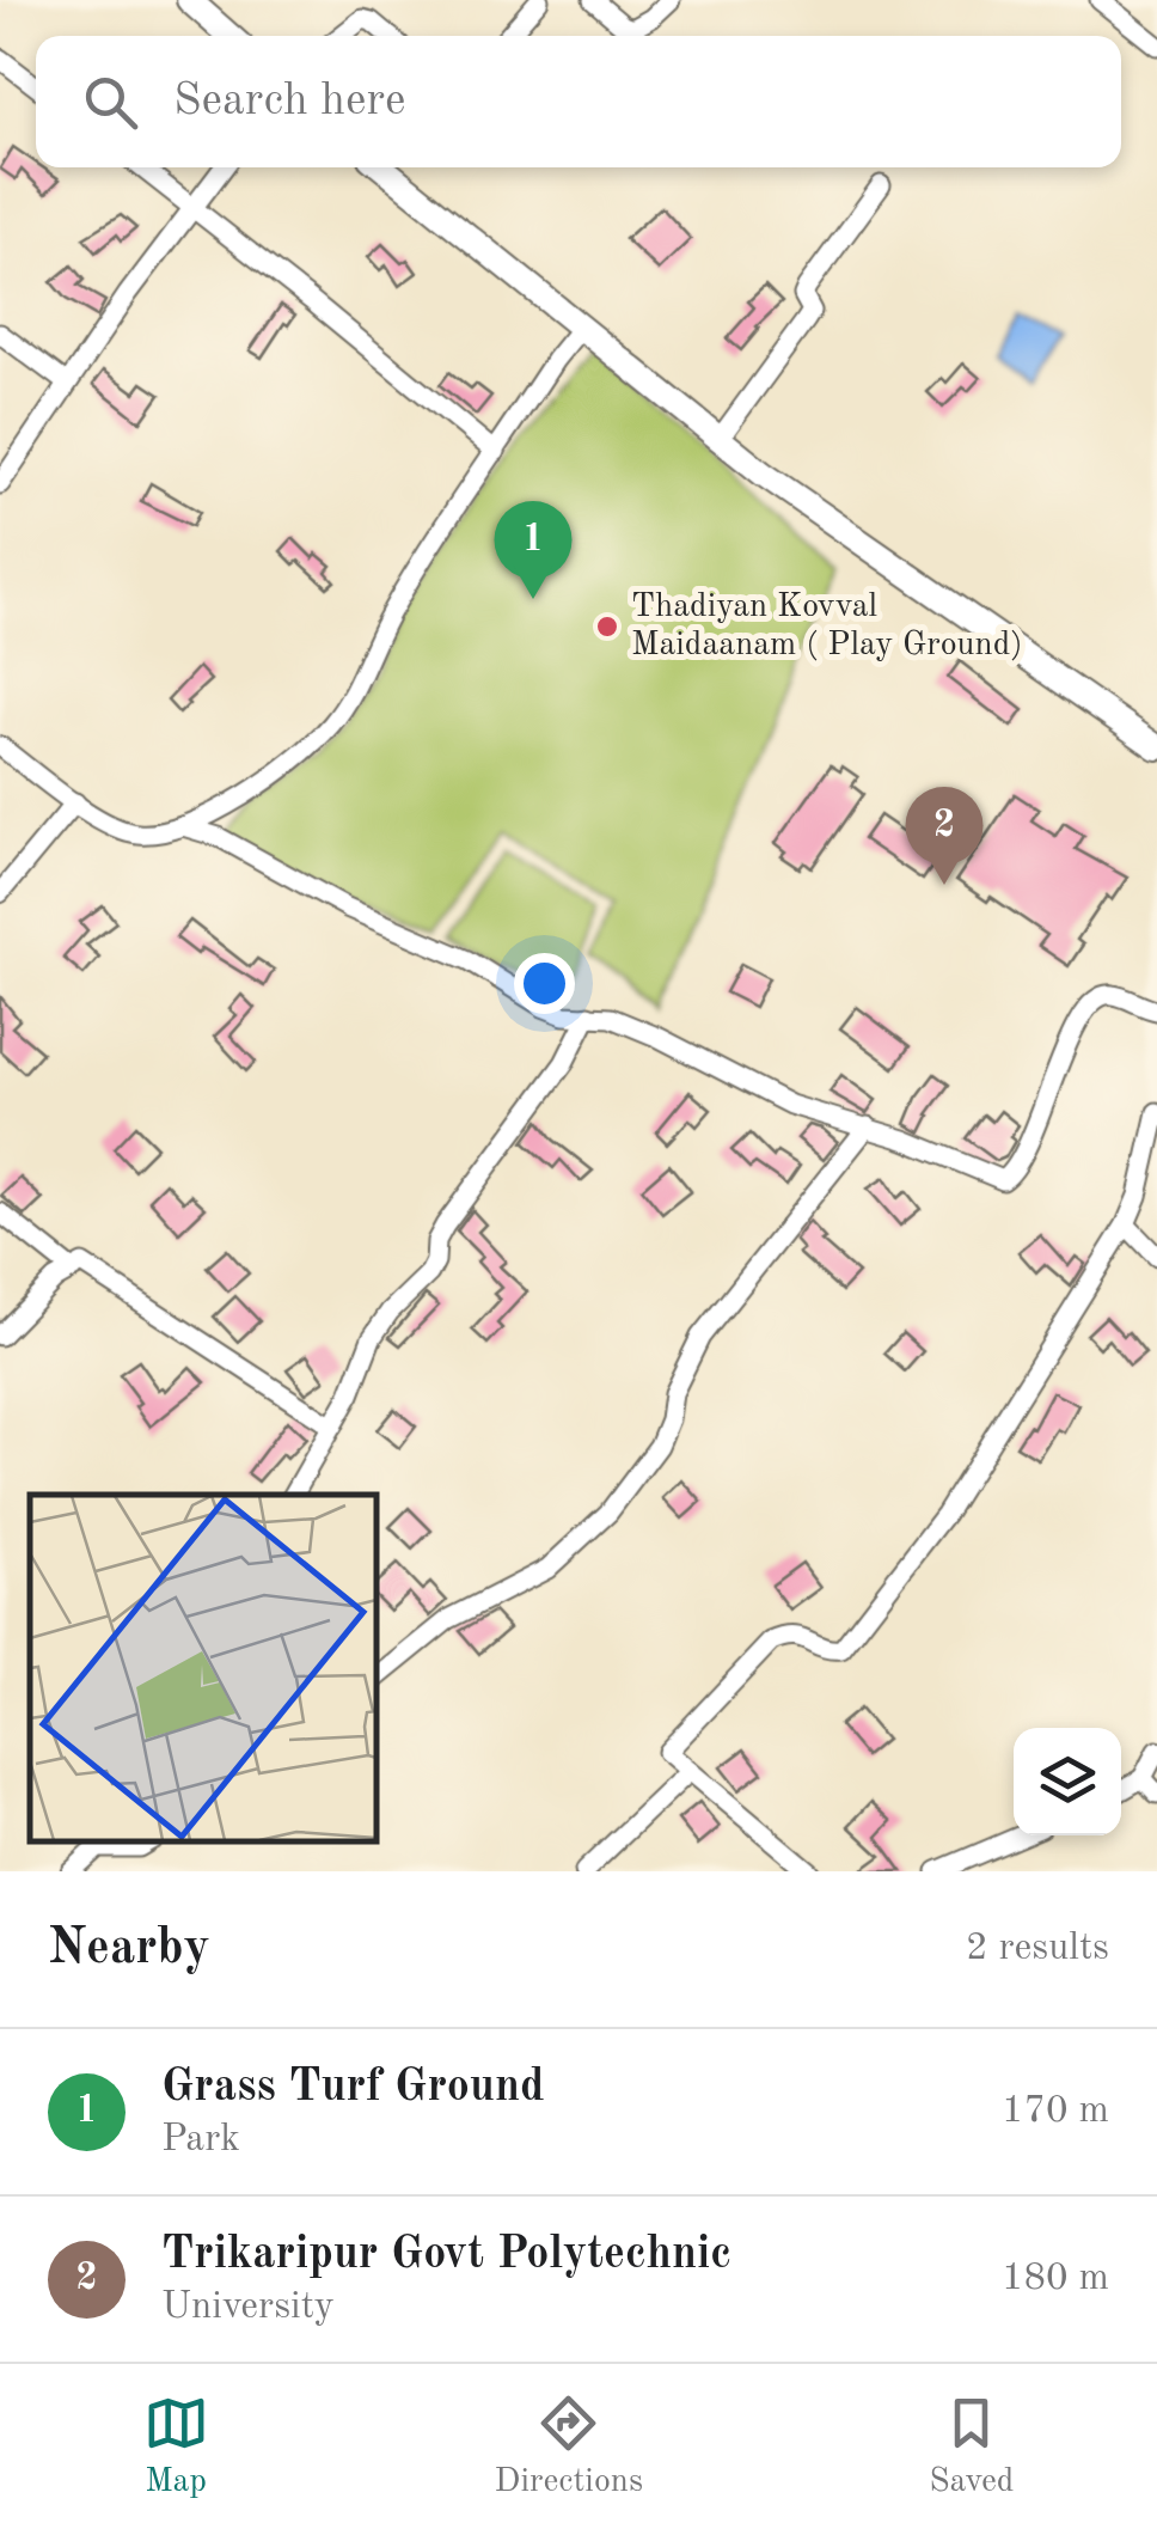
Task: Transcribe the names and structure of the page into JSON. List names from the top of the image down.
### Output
{
  "places": ["Thadiyan Kovval Maidaanam ( Play Ground)"],
  "page": {
    "search": "Search here",
    "pins": ["1", "2"],
    "heading": ["Nearby", "2 results"],
    "list": [
      {
        "mark": "1",
        "name": "Grass Turf Ground",
        "note": "Park",
        "value": "170 m"
      },
      {
        "mark": "2",
        "name": "Trikaripur Govt Polytechnic",
        "note": "University",
        "value": "180 m"
      }
    ],
    "nav": ["Map", "Directions", "Saved"]
  }
}
